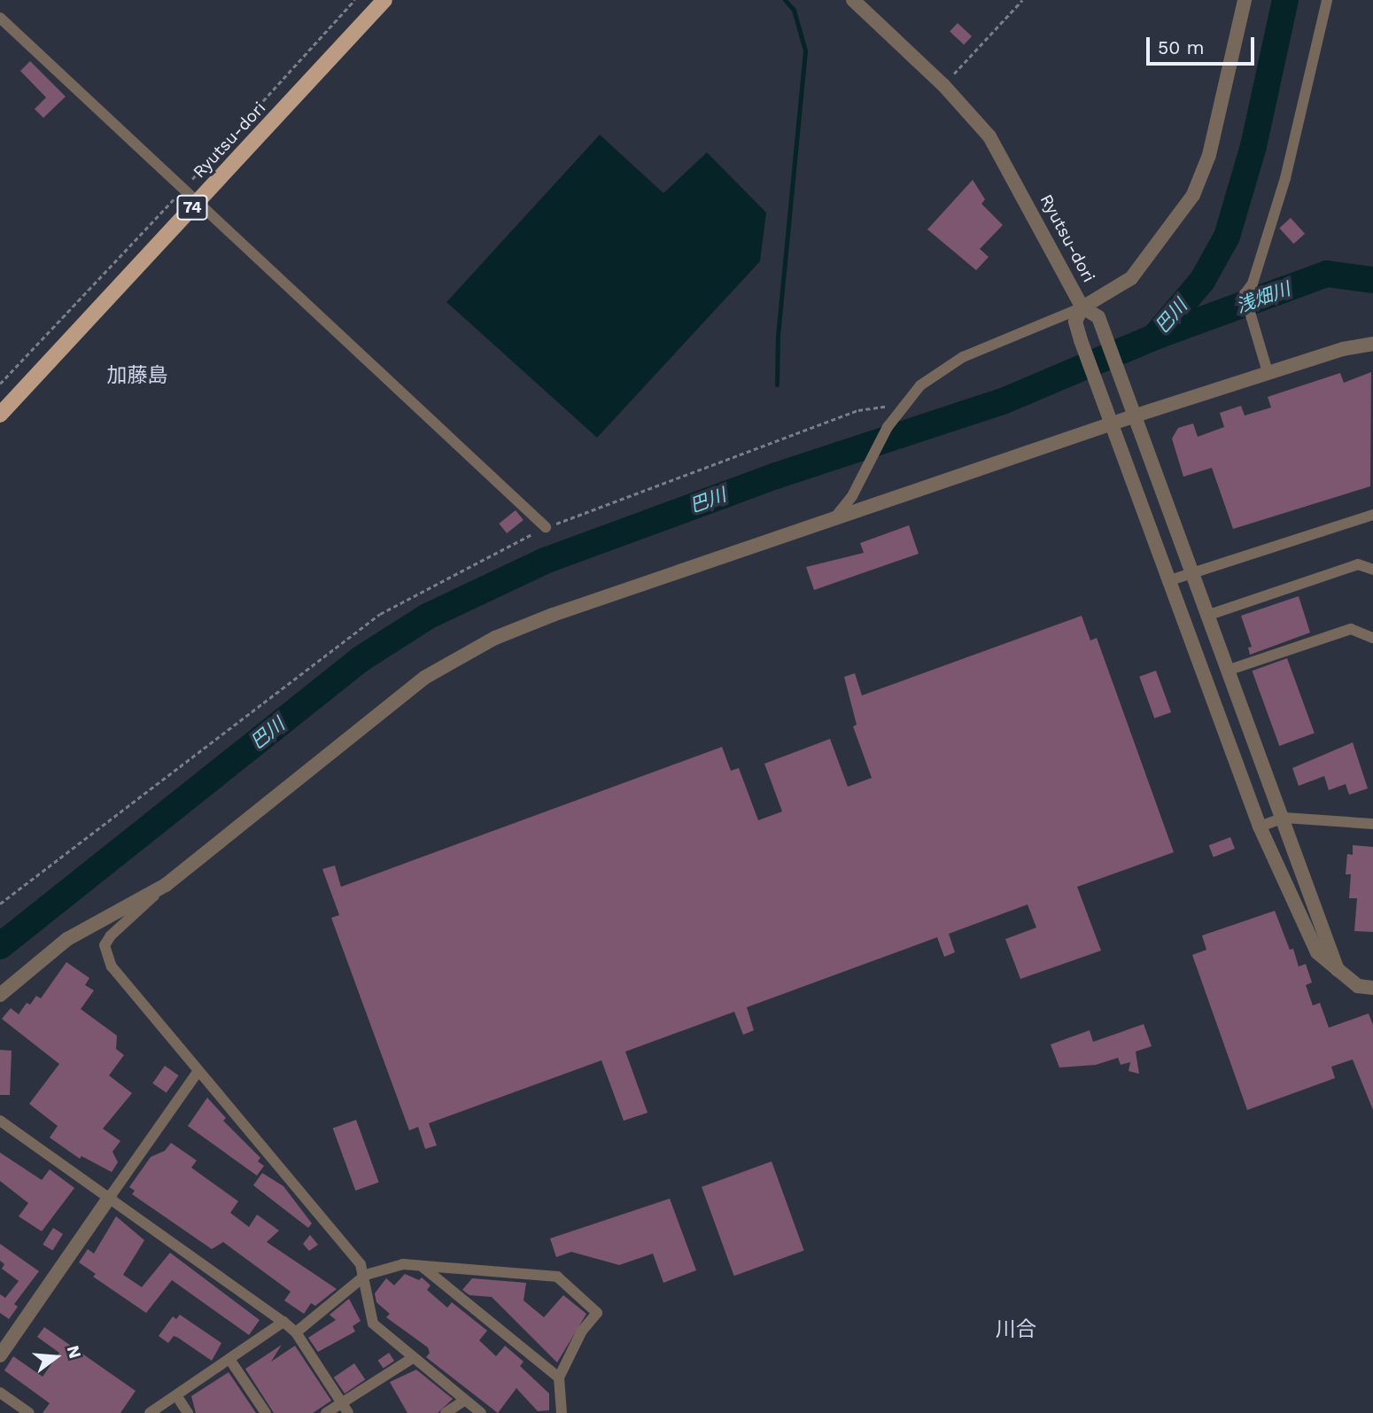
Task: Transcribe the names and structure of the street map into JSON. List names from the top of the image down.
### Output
{
  "streets": {
    "main road": ["Ryutsu-dori", "74"]
  },
  "districts": ["加藤島", "川合"],
  "water": ["浅畑川", "巴川"],
  "scale_bar": "50 m",
  "north": "right"
}
